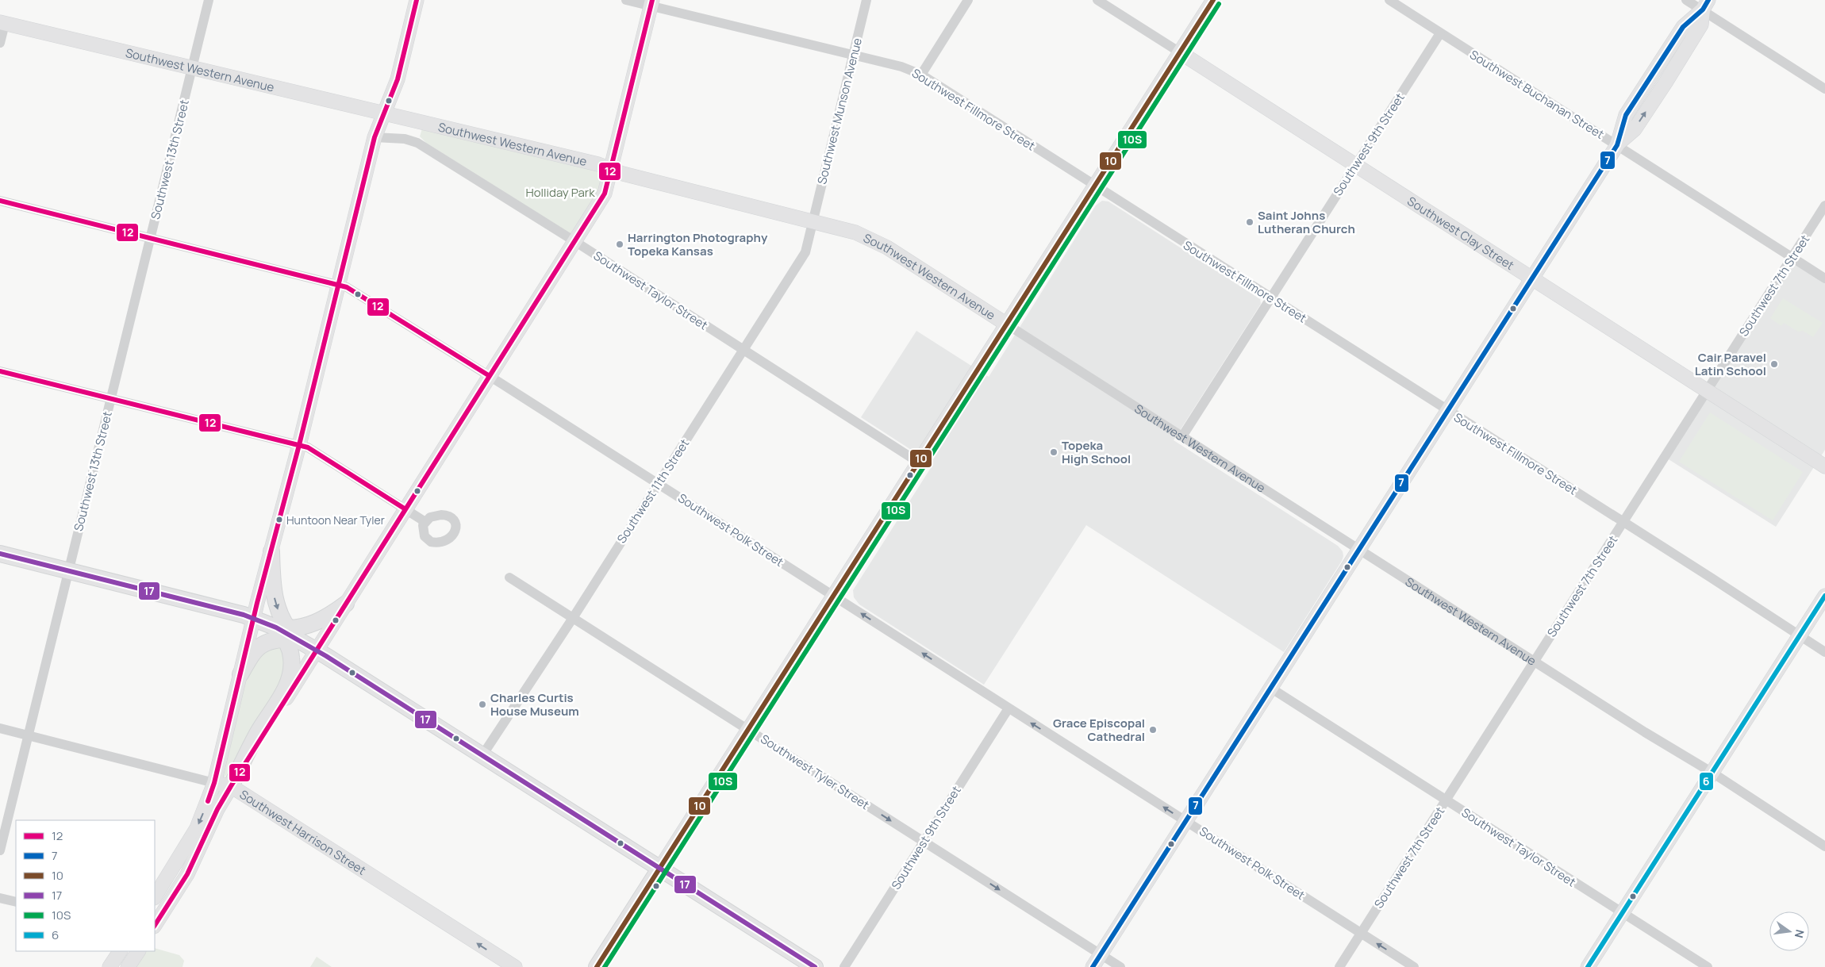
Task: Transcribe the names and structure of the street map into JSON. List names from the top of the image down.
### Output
{
  "streets": {
    "main road": ["Southwest Western Avenue", "Southwest Clay Street", "Southwest Harrison Street"],
    "street": [
      "Southwest Buchanan Street",
      "Southwest Fillmore Street",
      "Southwest Munson Avenue",
      "Southwest 9th Street",
      "Southwest 13th Street",
      "Southwest 7th Street",
      "Southwest Taylor Street",
      "Southwest 11th Street",
      "Southwest Polk Street",
      "Southwest Tyler Street"
    ]
  },
  "crossings": [
    ["Southwest Western Avenue", "Southwest Munson Avenue"],
    ["Southwest Western Avenue", "Southwest 9th Street"],
    ["Southwest Western Avenue", "Southwest 13th Street"],
    ["Southwest Western Avenue", "Southwest 7th Street"],
    ["Southwest Western Avenue", "Southwest 11th Street"],
    ["Southwest Buchanan Street", "Southwest 9th Street"],
    ["Southwest Buchanan Street", "Southwest 7th Street"],
    ["Southwest Fillmore Street", "Southwest Munson Avenue"],
    ["Southwest Fillmore Street", "Southwest 9th Street"],
    ["Southwest Fillmore Street", "Southwest 7th Street"],
    ["Southwest Munson Avenue", "Southwest 11th Street"],
    ["Southwest 9th Street", "Southwest Clay Street"],
    ["Southwest 9th Street", "Southwest Polk Street"],
    ["Southwest 9th Street", "Southwest Tyler Street"],
    ["Southwest 13th Street", "Southwest Polk Street"],
    ["Southwest 13th Street", "Southwest Harrison Street"],
    ["Southwest Clay Street", "Southwest 7th Street"],
    ["Southwest 7th Street", "Southwest Taylor Street"],
    ["Southwest 7th Street", "Southwest Polk Street"],
    ["Southwest Taylor Street", "Southwest 11th Street"],
    ["Southwest 11th Street", "Southwest Polk Street"],
    ["Southwest 11th Street", "Southwest Tyler Street"]
  ],
  "one_way": ["Southwest Tyler Street", "Southwest Harrison Street"],
  "parks": ["Holliday Park"],
  "places": [
    "Saint Johns Lutheran Church",
    "Harrington Photography Topeka Kansas",
    "Cair Paravel Latin School",
    "Topeka High School",
    "Huntoon Near Tyler",
    "Charles Curtis House Museum",
    "Grace Episcopal Cathedral"
  ],
  "lines": [
    "transit line 12",
    "transit line 7",
    "transit line 10",
    "transit line 10S",
    "transit line 17",
    "transit line 6"
  ],
  "legend": [
    "12",
    "7",
    "10",
    "17",
    "10S",
    "6"
  ],
  "north": "right"
}
